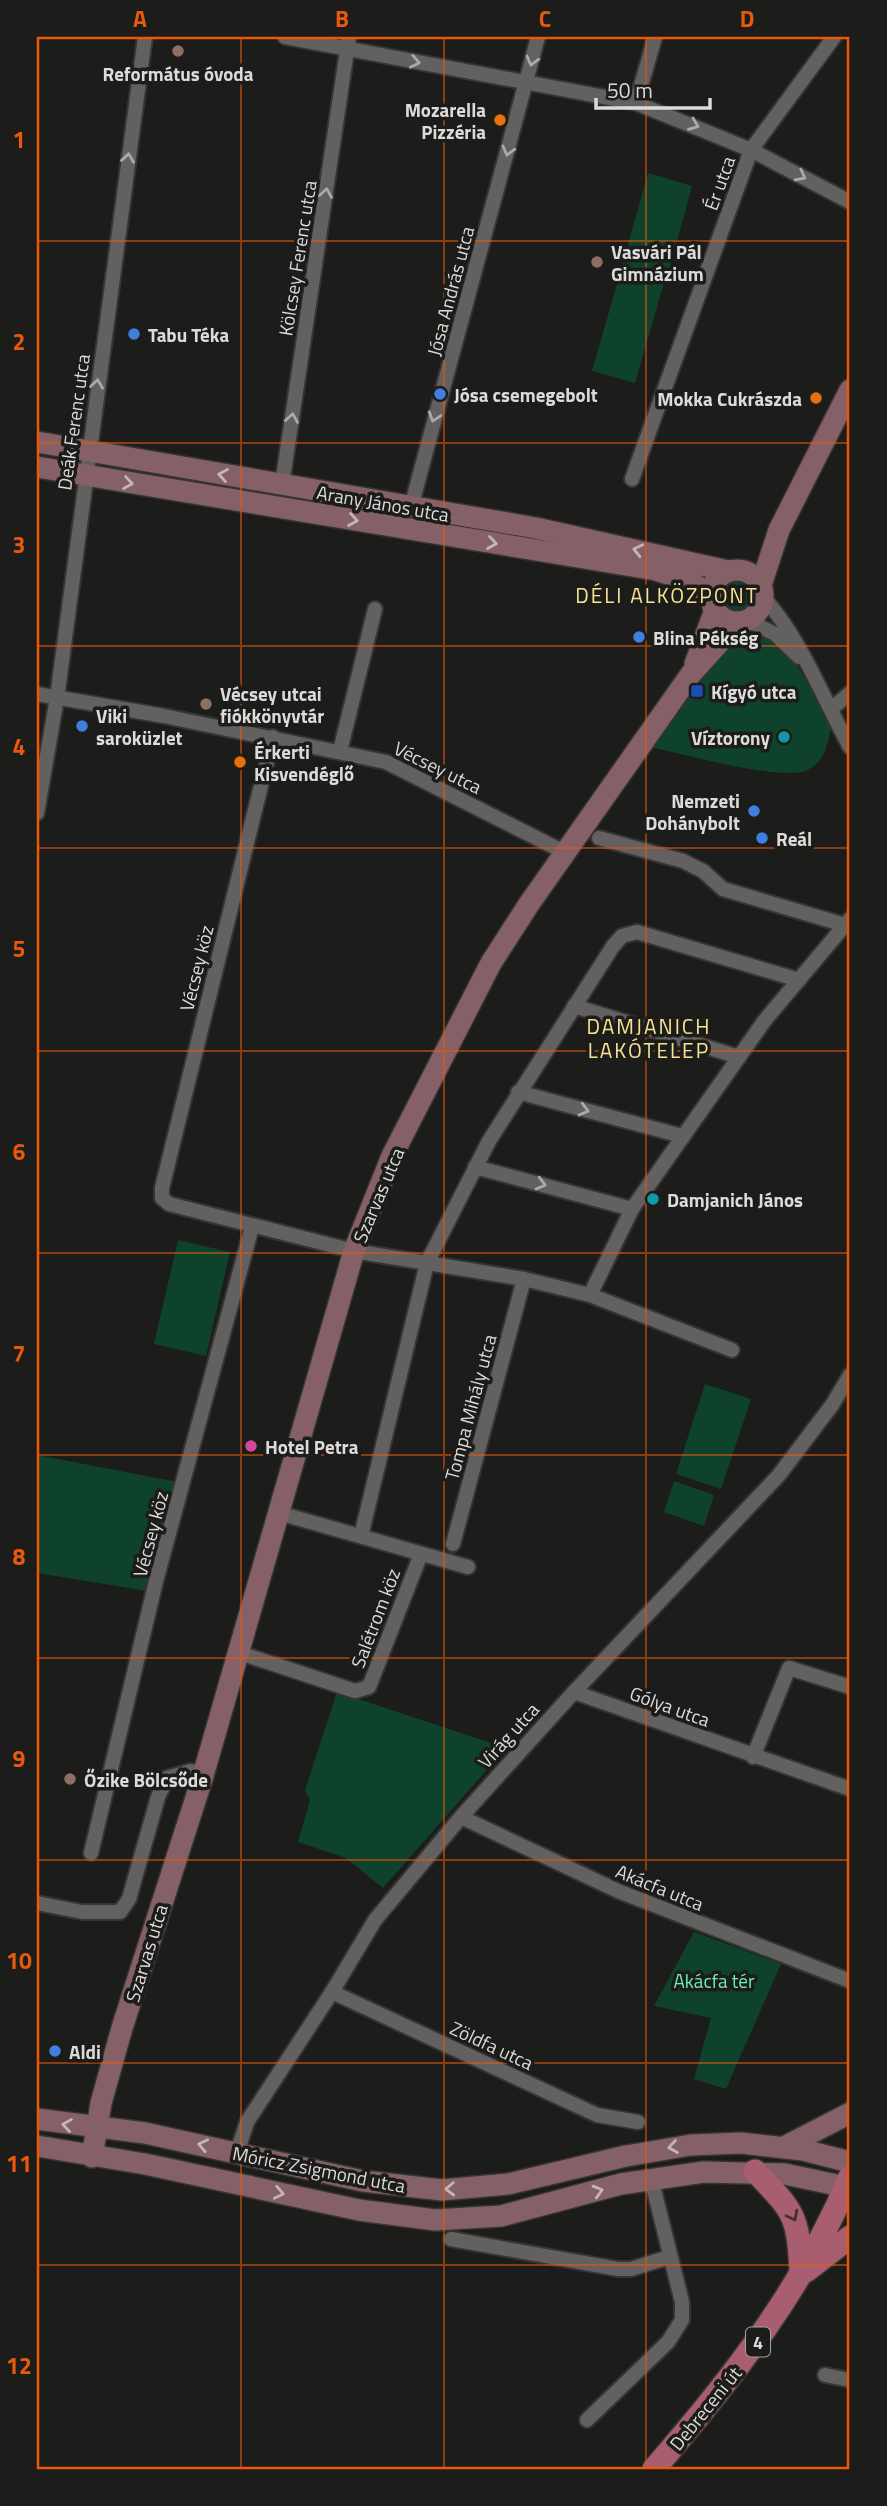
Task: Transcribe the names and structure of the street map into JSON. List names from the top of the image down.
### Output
{
  "streets": {
    "main road": ["4", "Debreceni út"],
    "street": [
      "Ér utca",
      "Kölcsey Ferenc utca",
      "Jósa András utca",
      "Deák Ferenc utca",
      "Arany János utca",
      "Vécsey utca",
      "Vécsey köz",
      "Szarvas utca",
      "Tompa Mihály utca",
      "Salétrom köz",
      "Gólya utca",
      "Virág utca",
      "Akácfa utca",
      "Zöldfa utca",
      "Móricz Zsigmond utca"
    ]
  },
  "crossings": [
    ["Kölcsey Ferenc utca", "Arany János utca"],
    ["Jósa András utca", "Arany János utca"],
    ["Deák Ferenc utca", "Arany János utca"],
    ["Deák Ferenc utca", "Vécsey utca"],
    ["Arany János utca", "Szarvas utca"],
    ["Vécsey utca", "Vécsey köz"],
    ["Vécsey utca", "Szarvas utca"],
    ["Vécsey köz", "Szarvas utca"],
    ["Szarvas utca", "Salétrom köz"],
    ["Szarvas utca", "Móricz Zsigmond utca"],
    ["Gólya utca", "Virág utca"],
    ["Virág utca", "Akácfa utca"],
    ["Virág utca", "Zöldfa utca"],
    ["Virág utca", "Móricz Zsigmond utca"],
    ["Móricz Zsigmond utca", "Debreceni út"]
  ],
  "one_way": ["Kölcsey Ferenc utca", "Jósa András utca", "Deák Ferenc utca"],
  "districts": ["DÉLI ALKÖZPONT", "DAMJANICH LAKÓTELEP"],
  "parks": ["Akácfa tér"],
  "places": {
    "other": [
      "Református óvoda",
      "Mozarella Pizzéria",
      "Vasvári Pál Gimnázium",
      "Tabu Téka",
      "Jósa csemegebolt",
      "Mokka Cukrászda",
      "Blina Pékség",
      "Vécsey utcai fiókkönyvtár",
      "Viki saroküzlet",
      "Víztorony",
      "Érkerti Kisvendéglő",
      "Nemzeti Dohánybolt",
      "Reál",
      "Damjanich János",
      "Hotel Petra",
      "Őzike Bölcsőde",
      "Aldi"
    ],
    "transit": ["Kígyó utca"]
  },
  "scale_bar": "50 m",
  "grid": {
    "columns": [
      "A",
      "B",
      "C",
      "D"
    ],
    "rows": [
      "1",
      "2",
      "3",
      "4",
      "5",
      "6",
      "7",
      "8",
      "9",
      "10",
      "11",
      "12"
    ]
  }
}
